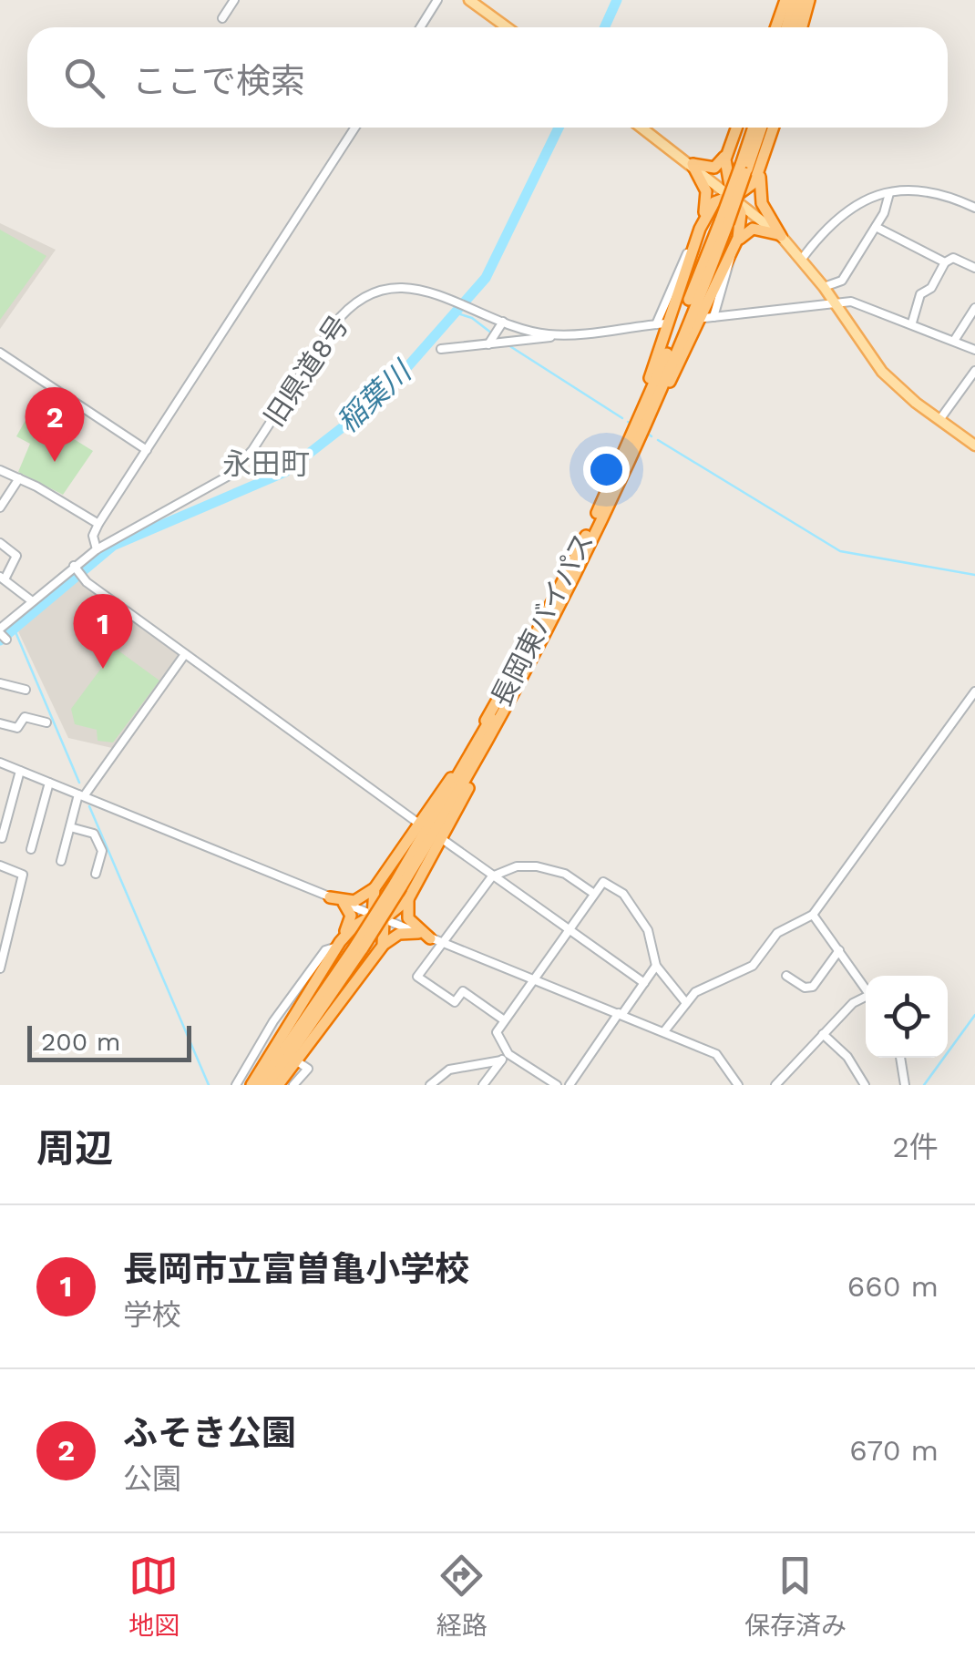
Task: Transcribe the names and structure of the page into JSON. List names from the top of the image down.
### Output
{
  "streets": {
    "highway": ["長岡東バイパス"],
    "street": ["旧県道8号"]
  },
  "districts": ["永田町"],
  "water": ["稲葉川"],
  "scale_bar": "200 m",
  "page": {
    "search": "ここで検索",
    "pins": ["2", "1"],
    "scale": "200 m",
    "heading": ["周辺", "2件"],
    "list": [
      {
        "mark": "1",
        "name": "長岡市立富曽亀小学校",
        "note": "学校",
        "value": "660 m"
      },
      {
        "mark": "2",
        "name": "ふそき公園",
        "note": "公園",
        "value": "670 m"
      }
    ],
    "nav": ["地図", "経路", "保存済み"]
  }
}
